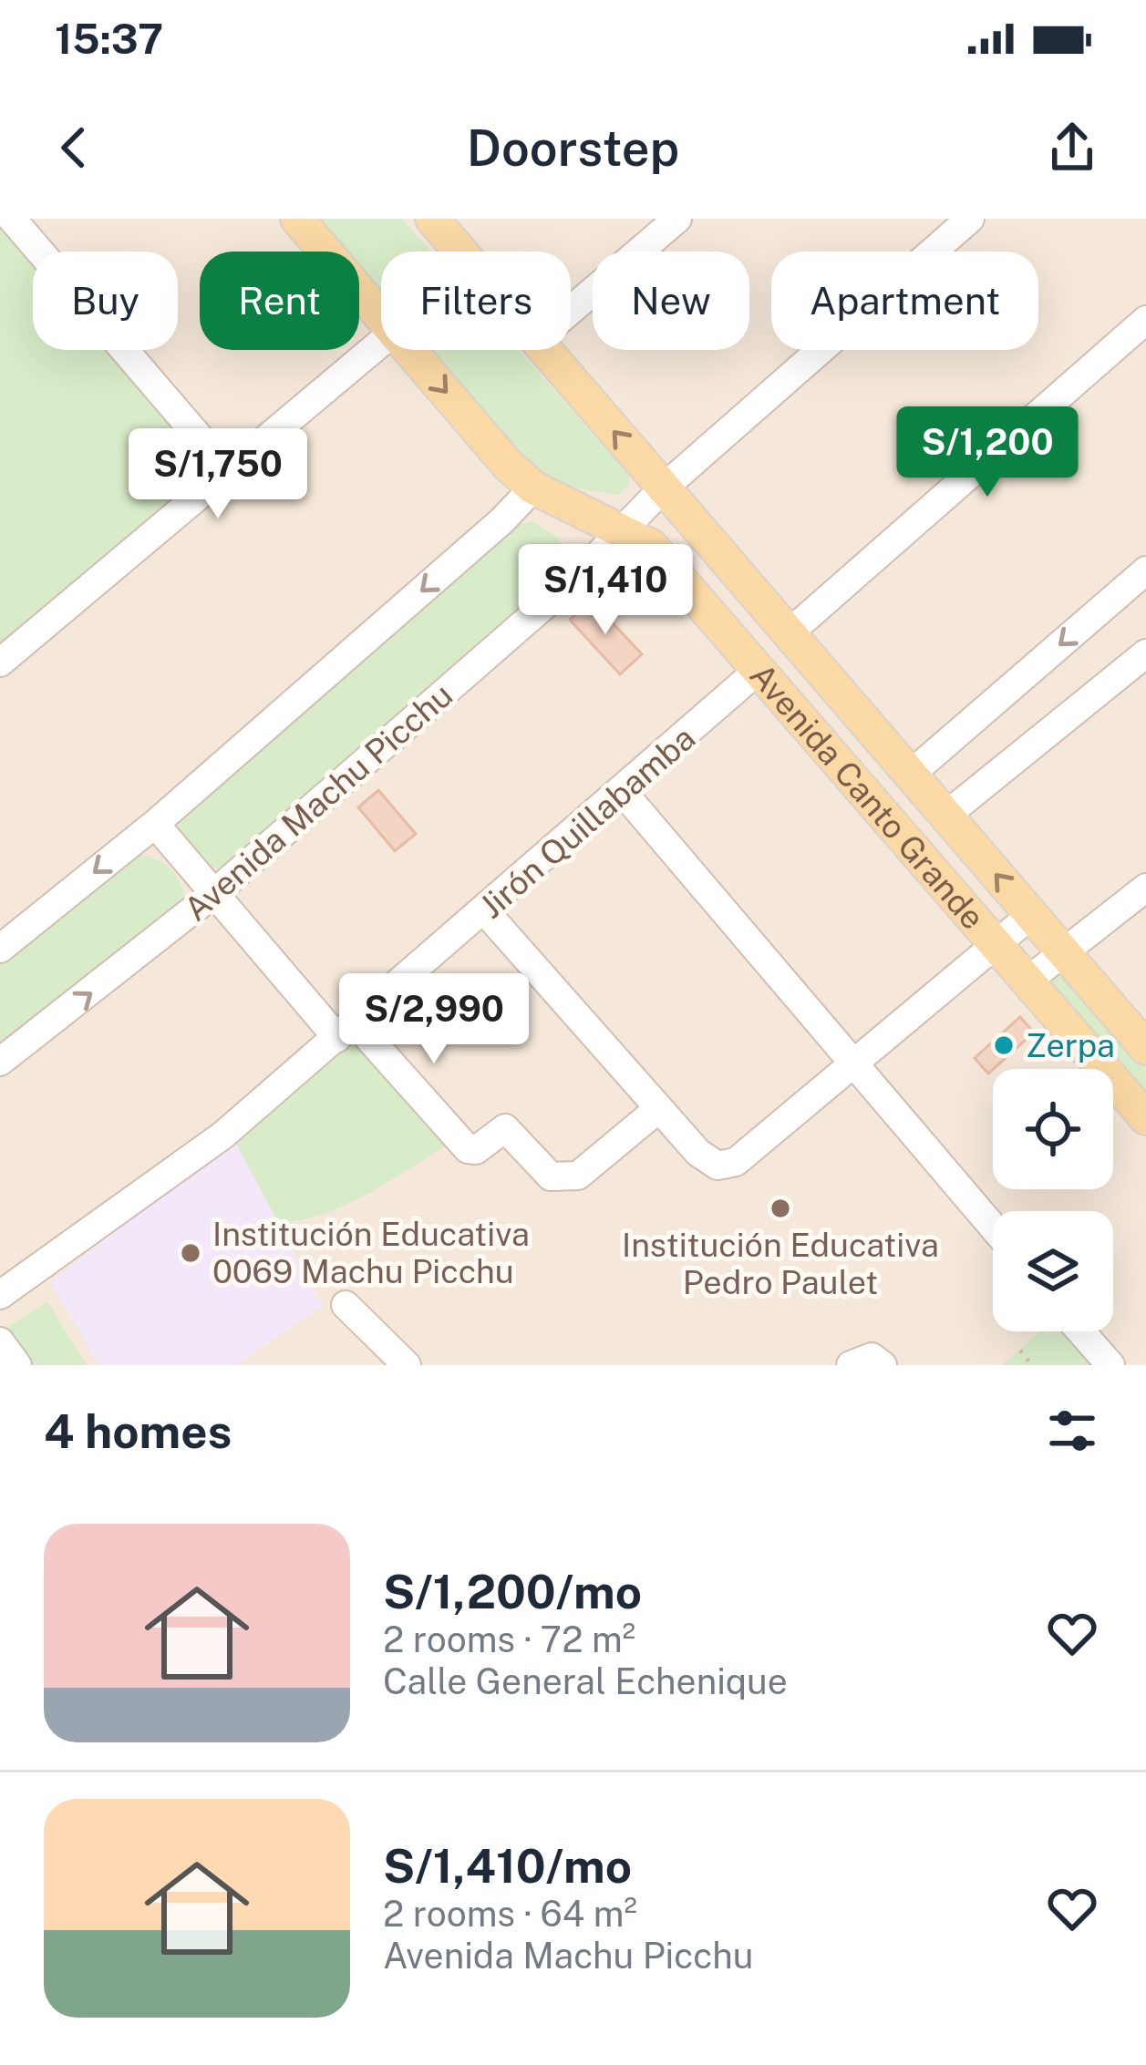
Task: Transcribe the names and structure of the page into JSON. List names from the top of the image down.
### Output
{
  "streets": {
    "main road": ["Avenida Canto Grande"],
    "street": ["Avenida Machu Picchu", "Jirón Quillabamba"]
  },
  "crossings": [
    ["Avenida Canto Grande", "Avenida Machu Picchu"],
    ["Avenida Canto Grande", "Jirón Quillabamba"]
  ],
  "places": ["Zerpa", "Institución Educativa Pedro Paulet", "Institución Educativa 0069 Machu Picchu"],
  "page": {
    "status": "15:37",
    "header": "Doorstep",
    "chip": [
      "Buy",
      "Rent",
      "Filters",
      "New",
      "Apartment"
    ],
    "price": [
      "S/1,200",
      "S/1,750",
      "S/1,410",
      "S/2,990"
    ],
    "heading": "4 homes",
    "list": [
      {
        "name": "S/1,200/mo",
        "note": "2 rooms · 72 m² · Calle General Echenique"
      },
      {
        "name": "S/1,410/mo",
        "note": "2 rooms · 64 m² · Avenida Machu Picchu"
      }
    ]
  }
}
